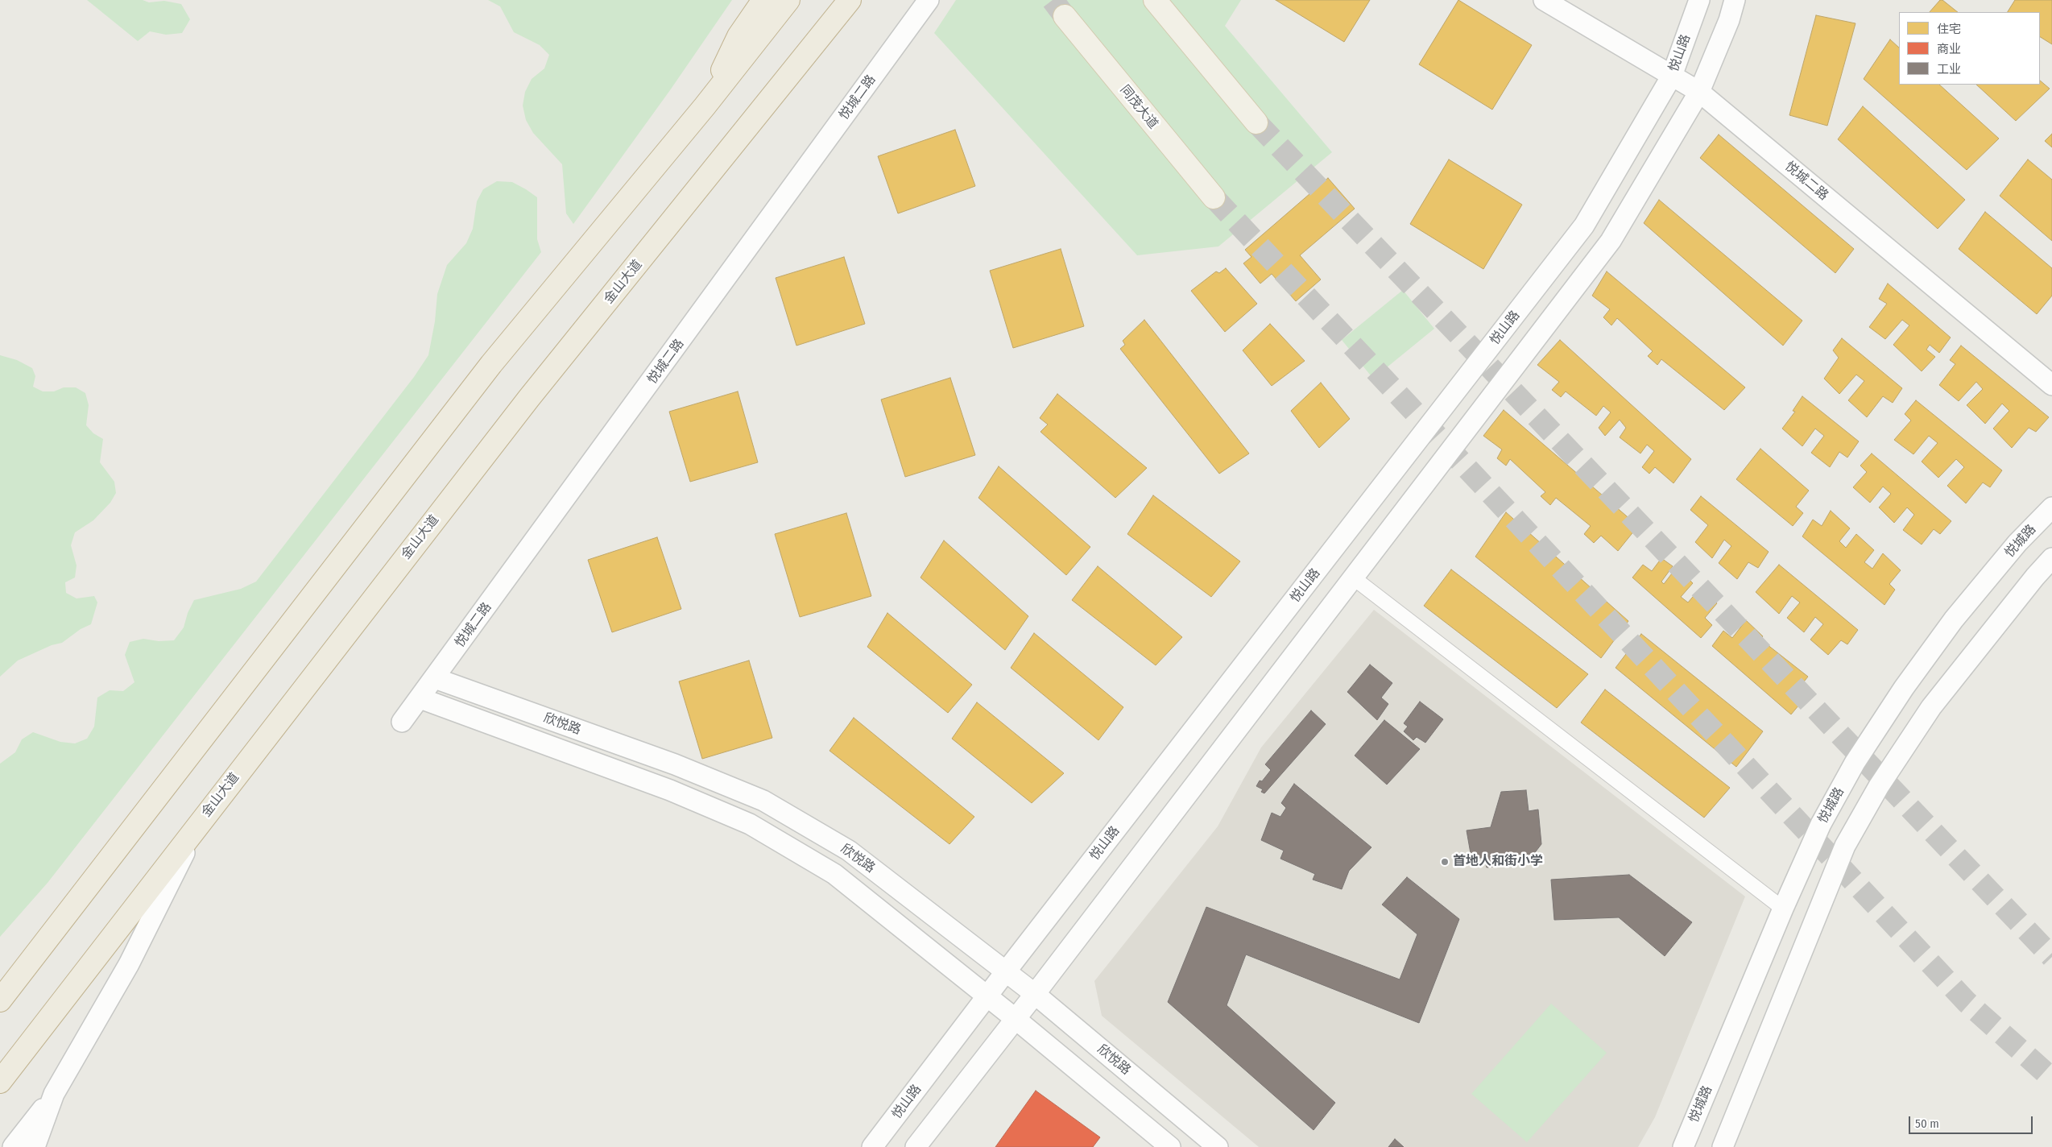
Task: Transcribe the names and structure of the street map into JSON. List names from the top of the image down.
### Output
{
  "streets": {
    "highway": ["金山大道"],
    "main road": [
      "悦山路",
      "悦城二路",
      "同茂大道",
      "悦城路",
      "欣悦路"
    ]
  },
  "crossings": [
    ["悦山路", "悦城二路"],
    ["悦山路", "欣悦路"],
    ["悦城二路", "欣悦路"]
  ],
  "places": ["首地人和街小学"],
  "legend": ["住宅", "商业", "工业"],
  "scale_bar": "50 m"
}
